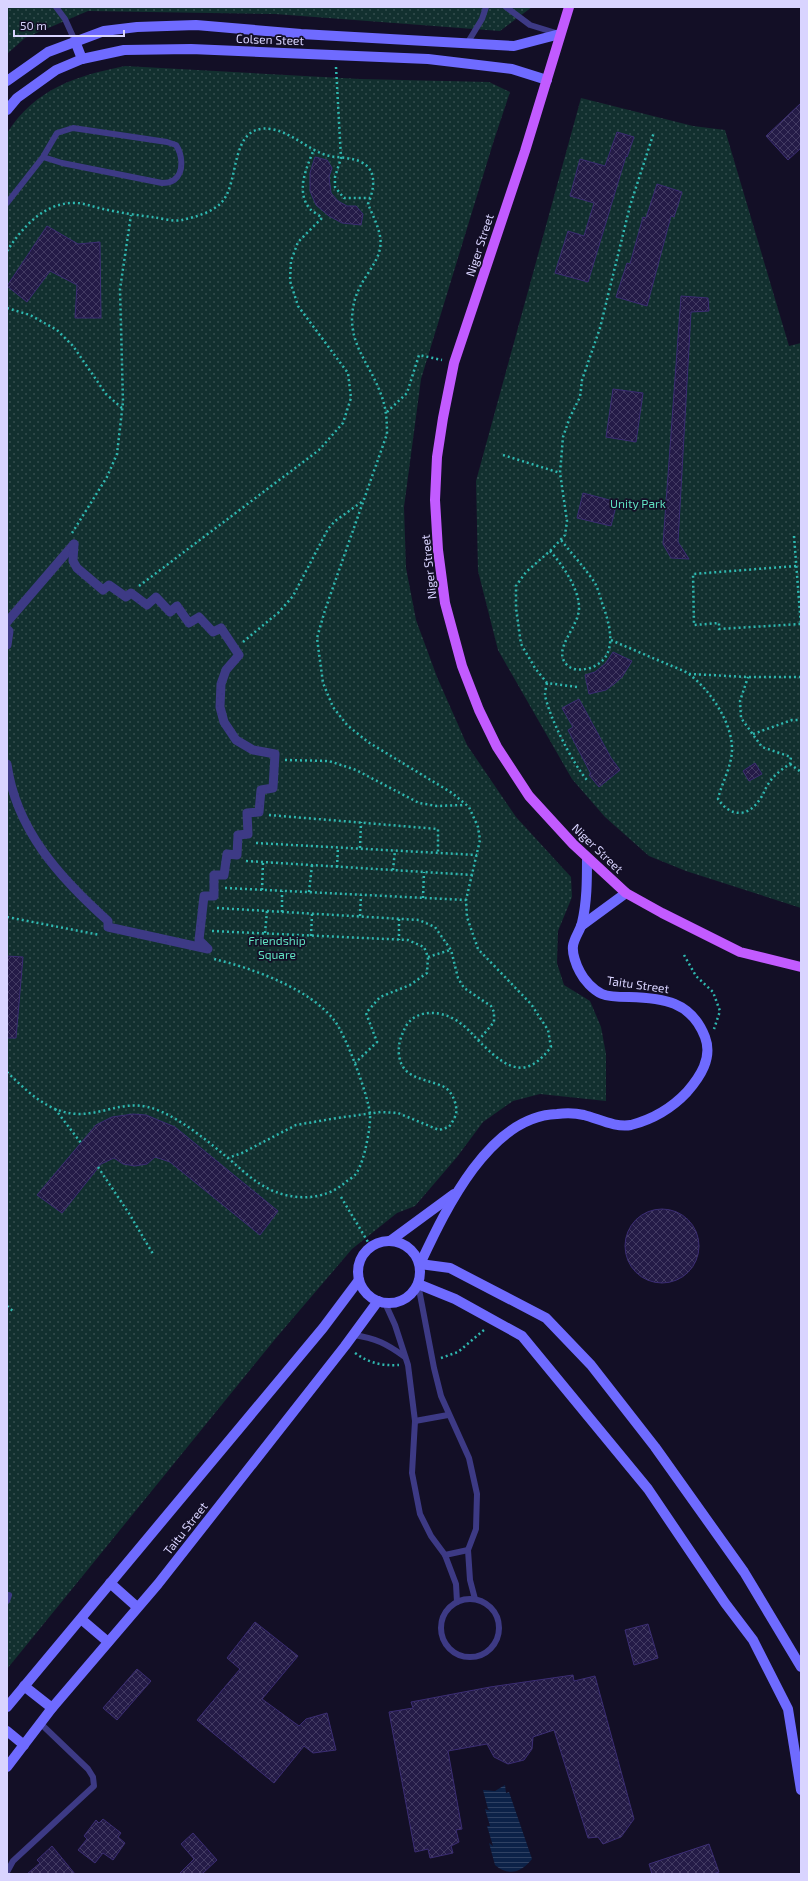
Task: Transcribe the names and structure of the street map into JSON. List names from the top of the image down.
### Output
{
  "streets": {
    "main road": ["Colsen Steet", "Niger Street", "Taitu Street"]
  },
  "crossings": [
    ["Colsen Steet", "Niger Street"],
    ["Niger Street", "Taitu Street"]
  ],
  "parks": ["Unity Park", "Friendship Square"],
  "scale_bar": "50 m"
}
